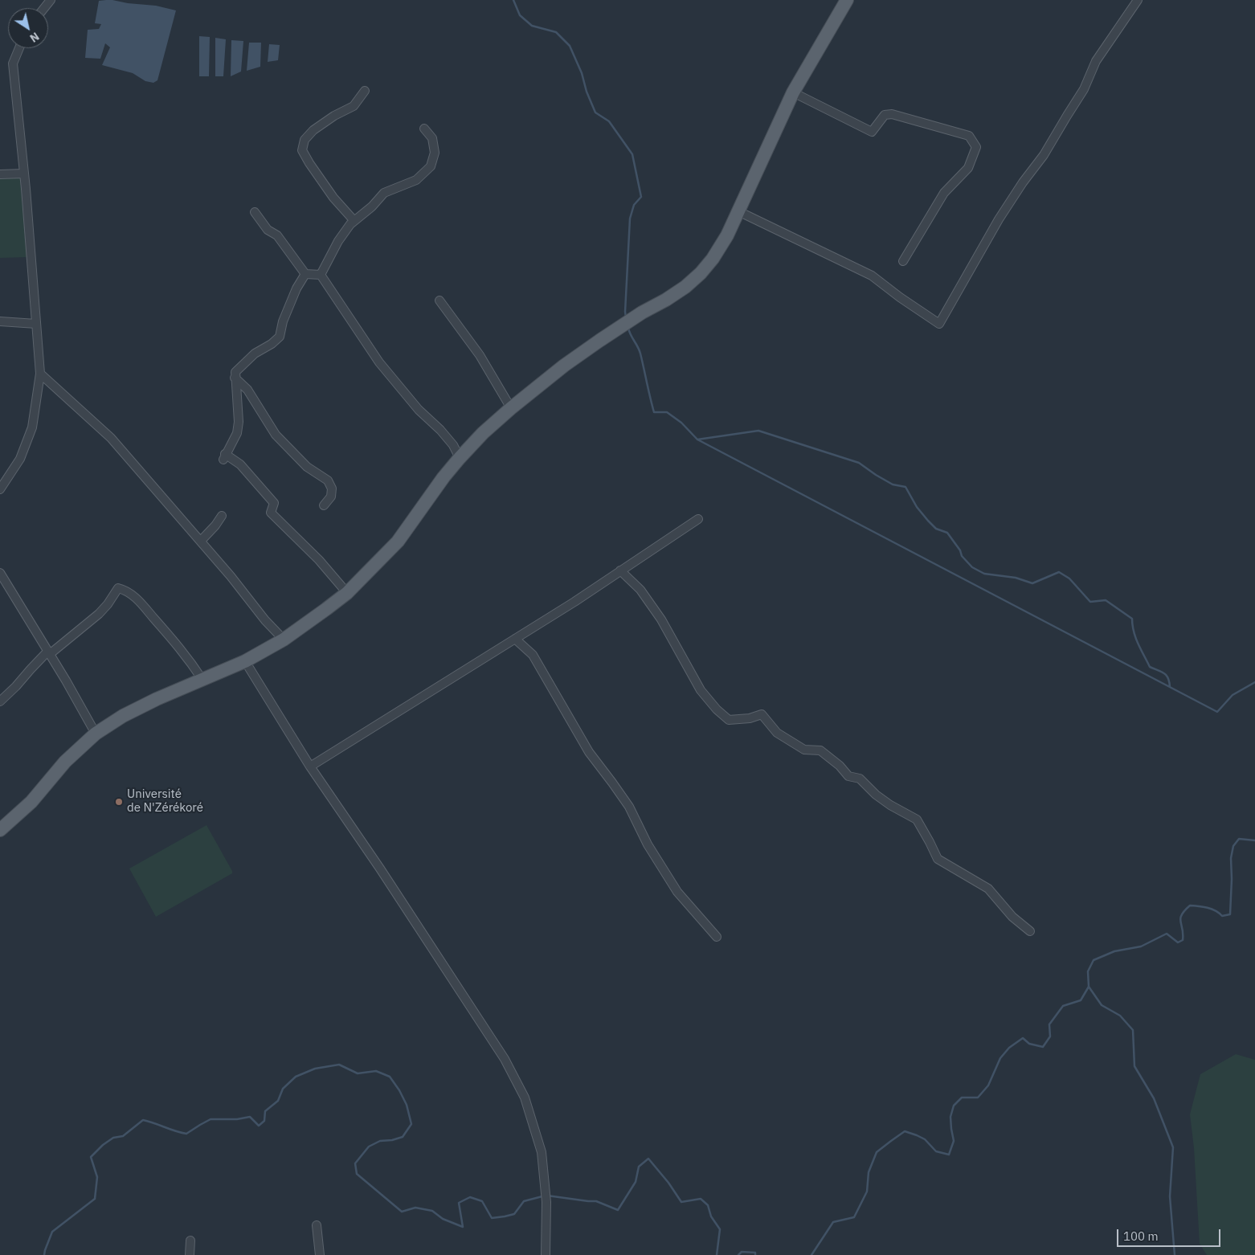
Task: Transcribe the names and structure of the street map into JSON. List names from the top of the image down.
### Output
{
  "places": ["Université de N'Zérékoré"],
  "scale_bar": "100 m",
  "north": "bottom right"
}
